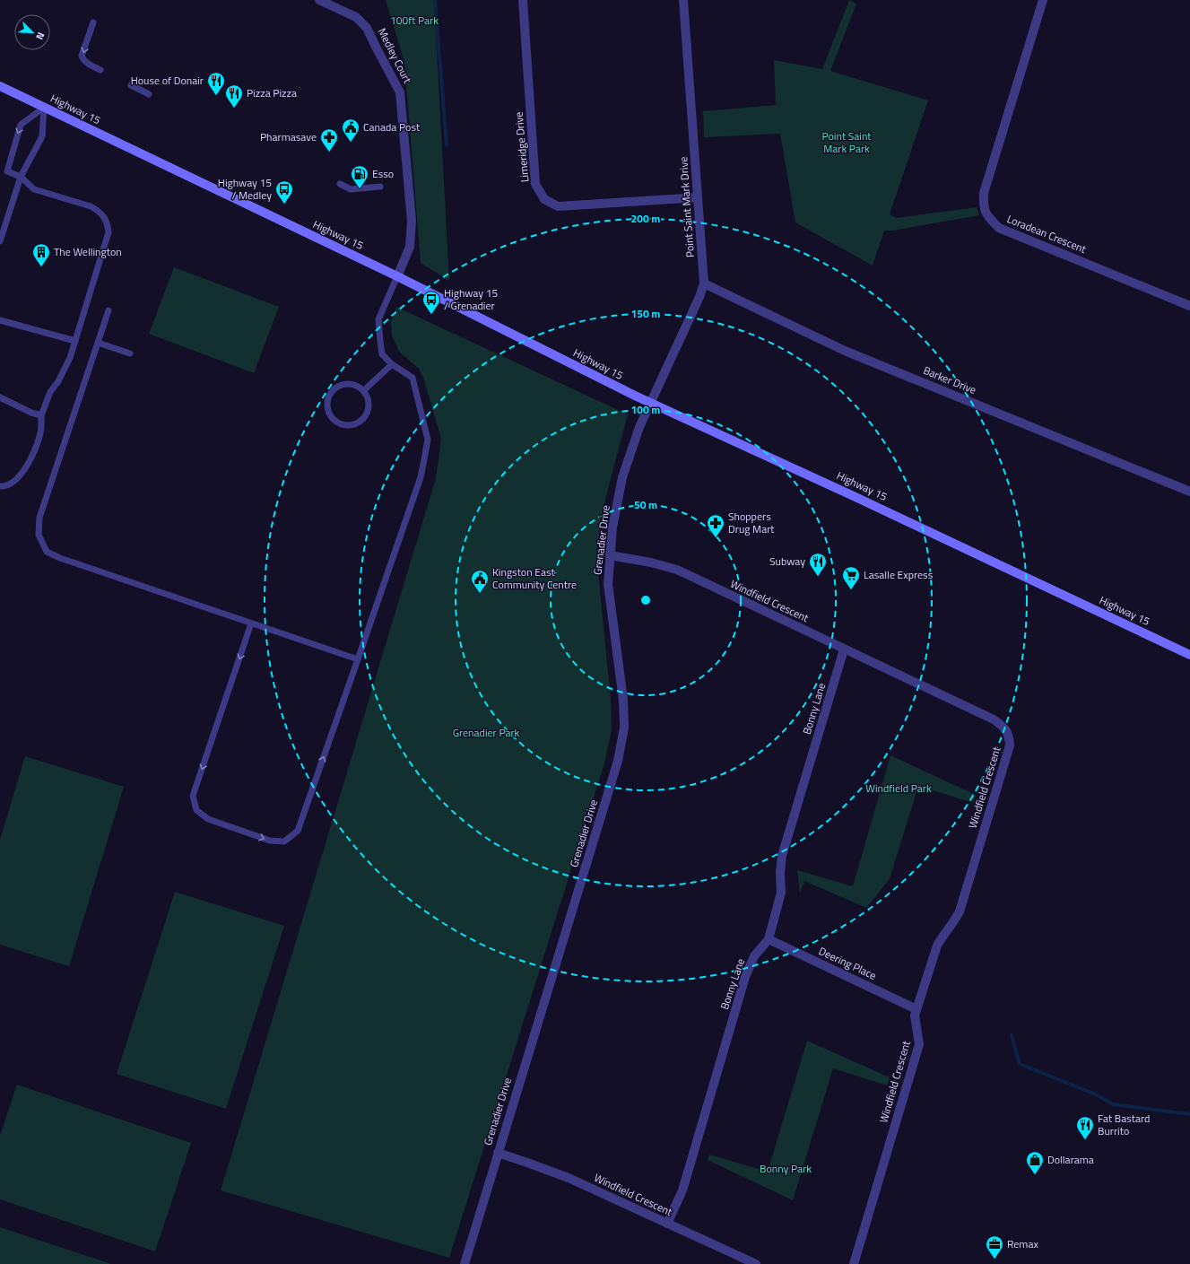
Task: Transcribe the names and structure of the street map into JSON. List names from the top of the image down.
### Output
{
  "streets": {
    "main road": ["Highway 15"],
    "street": [
      "Medley Court",
      "Limeridge Drive",
      "Point Saint Mark Drive",
      "Loradean Crescent",
      "Barker Drive",
      "Grenadier Drive",
      "Windfield Crescent",
      "Bonny Lane",
      "Deering Place"
    ]
  },
  "crossings": [
    ["Medley Court", "Highway 15"],
    ["Highway 15", "Point Saint Mark Drive"],
    ["Highway 15", "Grenadier Drive"],
    ["Limeridge Drive", "Point Saint Mark Drive"],
    ["Point Saint Mark Drive", "Barker Drive"],
    ["Point Saint Mark Drive", "Grenadier Drive"],
    ["Grenadier Drive", "Windfield Crescent"],
    ["Windfield Crescent", "Bonny Lane"],
    ["Windfield Crescent", "Deering Place"],
    ["Bonny Lane", "Deering Place"]
  ],
  "parks": [
    "100ft Park",
    "Point Saint Mark Park",
    "Grenadier Park",
    "Windfield Park",
    "Bonny Park"
  ],
  "places": {
    "restaurant": [
      "House of Donair",
      "Pizza Pizza",
      "Subway",
      "Fat Bastard Burrito"
    ],
    "public building": ["Canada Post", "Kingston East Community Centre"],
    "pharmacy": ["Pharmasave", "Shoppers Drug Mart"],
    "fuel station": ["Esso"],
    "bus stop": ["Highway 15 / Medley", "Highway 15 / Grenadier"],
    "building": ["The Wellington"],
    "supermarket": ["Lasalle Express"],
    "shop": ["Dollarama"],
    "office": ["Remax"]
  },
  "north": "bottom right",
  "rings": [
    "200 m",
    "150 m",
    "100 m",
    "50 m"
  ]
}
